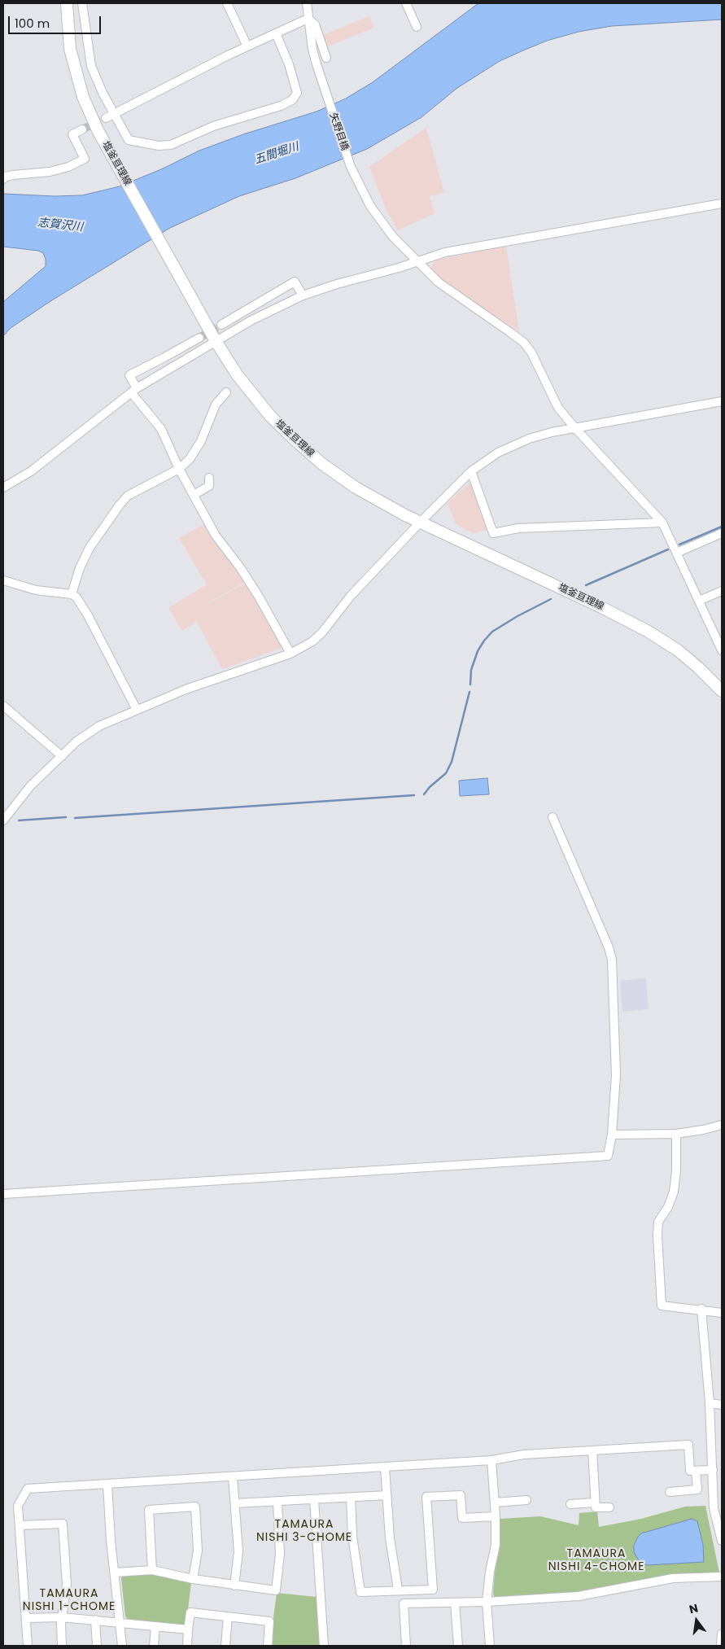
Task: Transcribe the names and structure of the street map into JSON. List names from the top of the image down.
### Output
{
  "streets": {
    "main road": ["塩釜亘理線"],
    "street": ["矢野目橋"]
  },
  "districts": ["TAMAURA NISHI 3-CHOME", "TAMAURA NISHI 4-CHOME", "TAMAURA NISHI 1-CHOME"],
  "water": ["五間堀川", "志賀沢川"],
  "scale_bar": "100 m",
  "north": "top"
}
